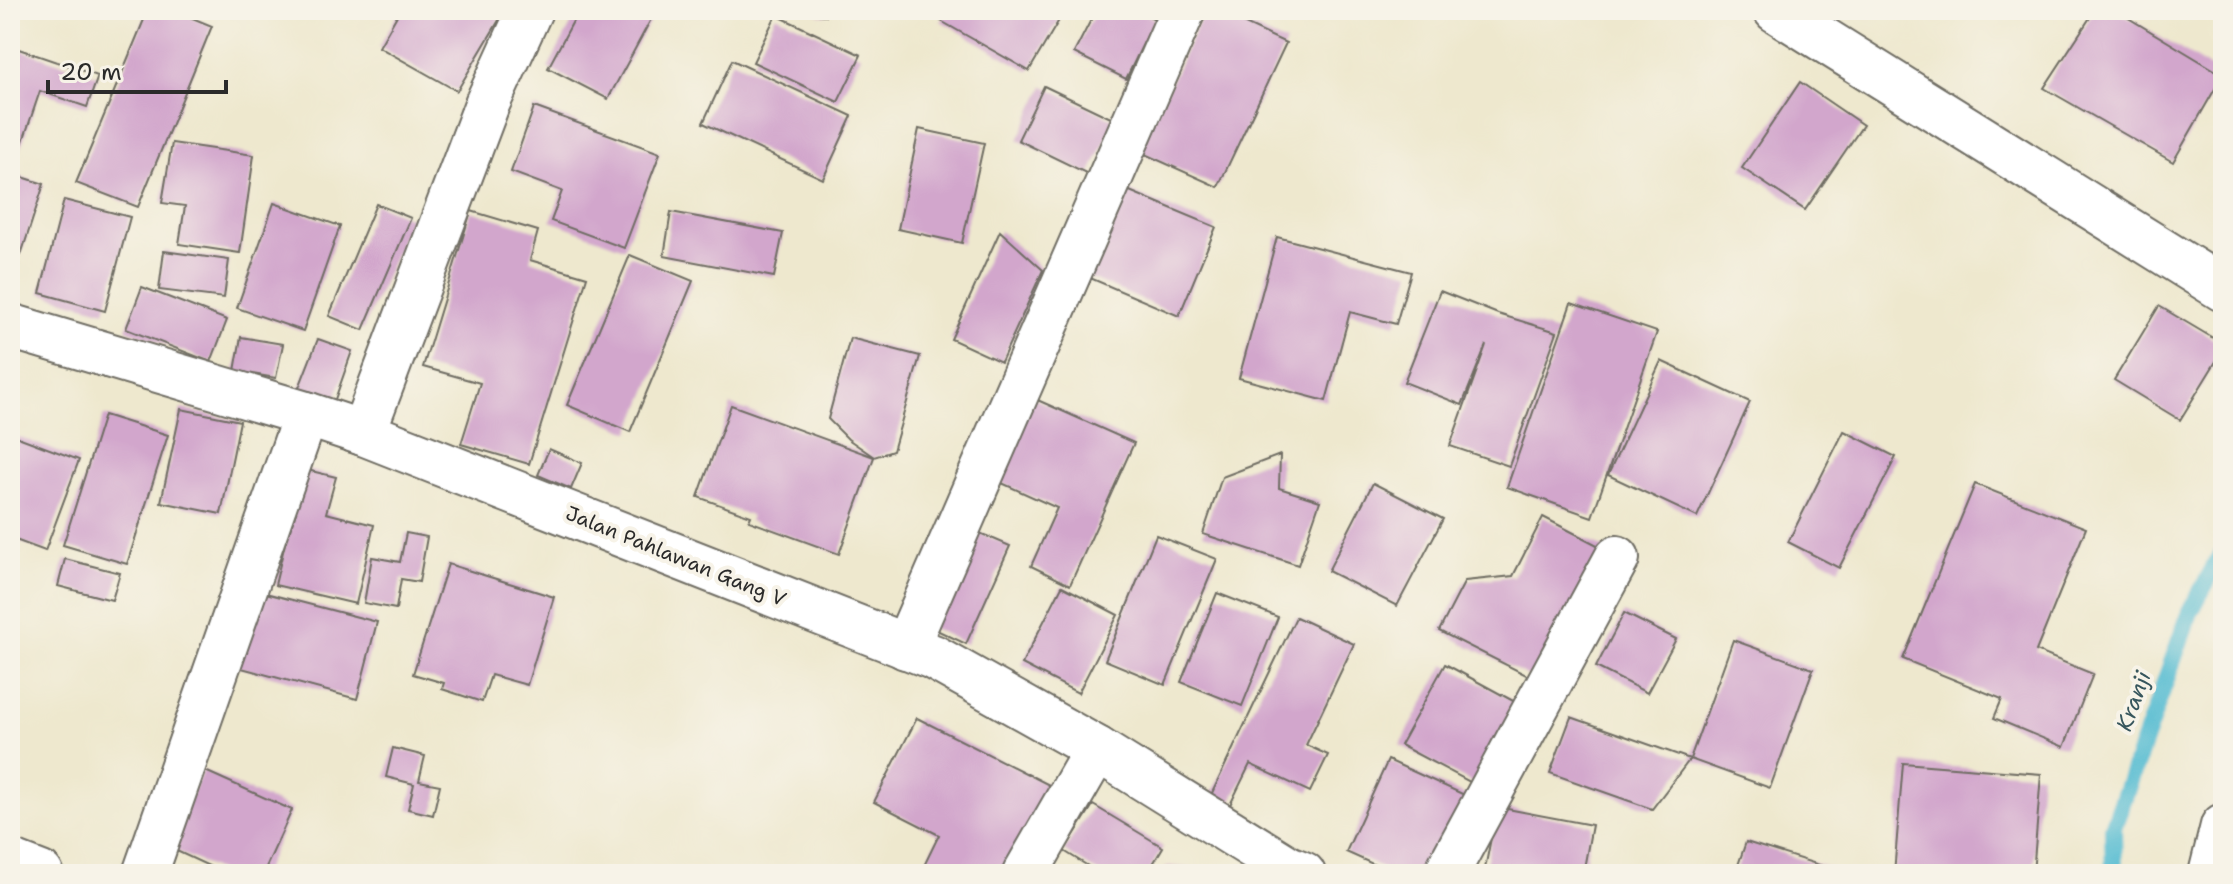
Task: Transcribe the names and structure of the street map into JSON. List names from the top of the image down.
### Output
{
  "streets": {
    "street": ["Jalan Pahlawan Gang V"]
  },
  "water": ["Kranji"],
  "scale_bar": "20 m"
}
